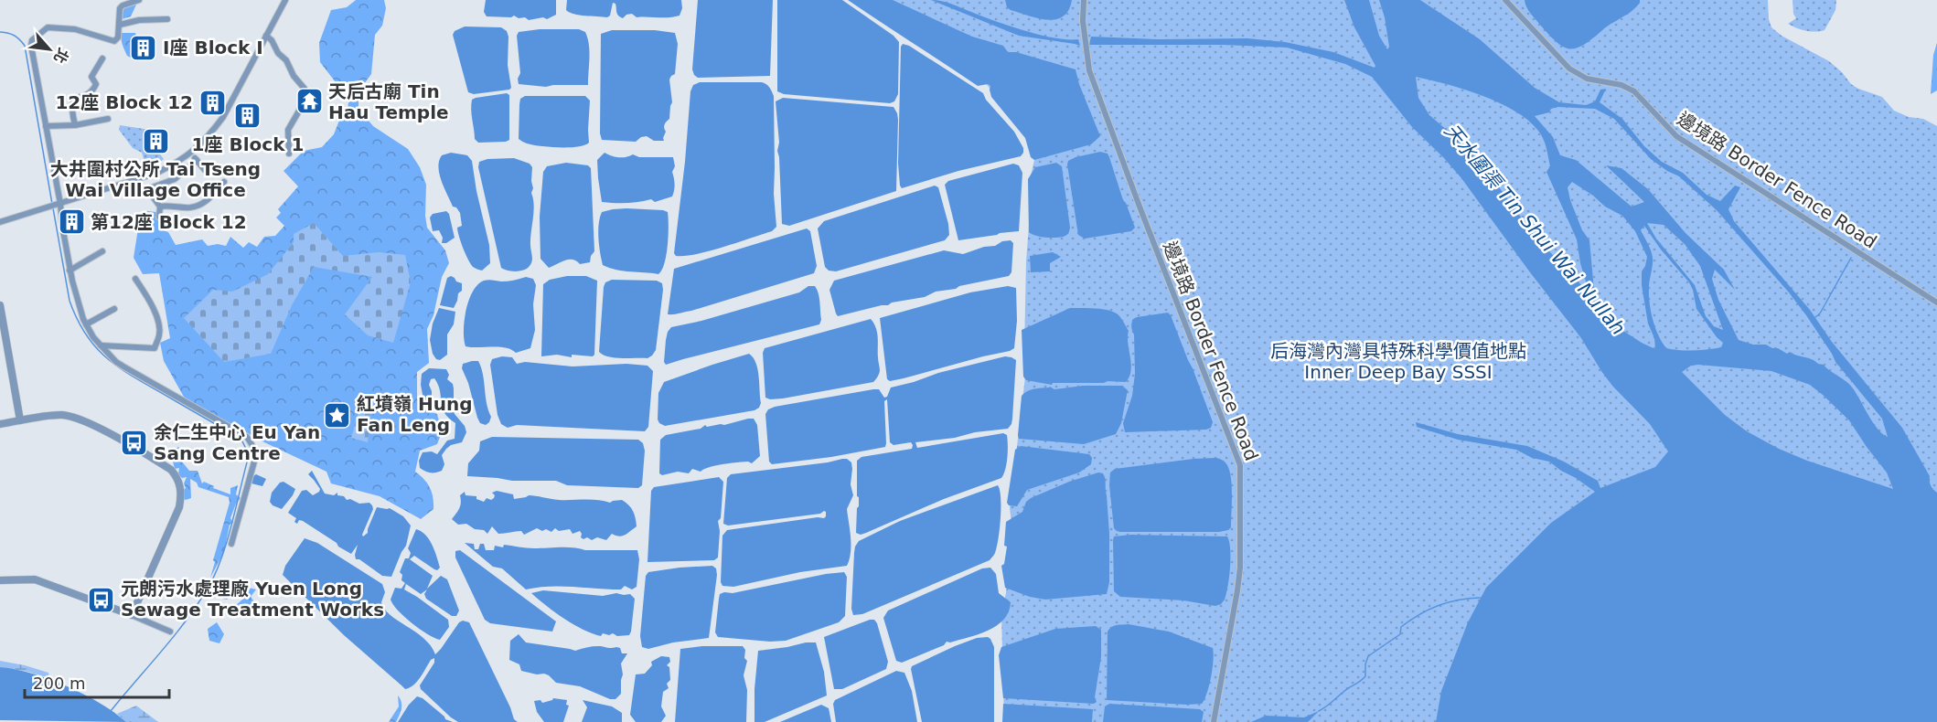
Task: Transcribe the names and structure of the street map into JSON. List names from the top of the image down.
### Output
{
  "streets": {
    "street": ["邊境路 Border Fence Road"]
  },
  "water": ["天水圍渠 Tin Shui Wai Nullah"],
  "parks": ["后海灣內灣具特殊科學價值地點 Inner Deep Bay SSSI"],
  "places": {
    "building": [
      "I座 Block I",
      "12座 Block 12",
      "1座 Block 1",
      "大井圍村公所 Tai Tseng Wai Village Office",
      "第12座 Block 12"
    ],
    "temple": ["天后古廟 Tin Hau Temple"],
    "place": ["紅墳嶺 Hung Fan Leng"],
    "bus stop": ["余仁生中心 Eu Yan Sang Centre", "元朗污水處理廠 Yuen Long Sewage Treatment Works"]
  },
  "scale_bar": "200 m",
  "north": "bottom right"
}
